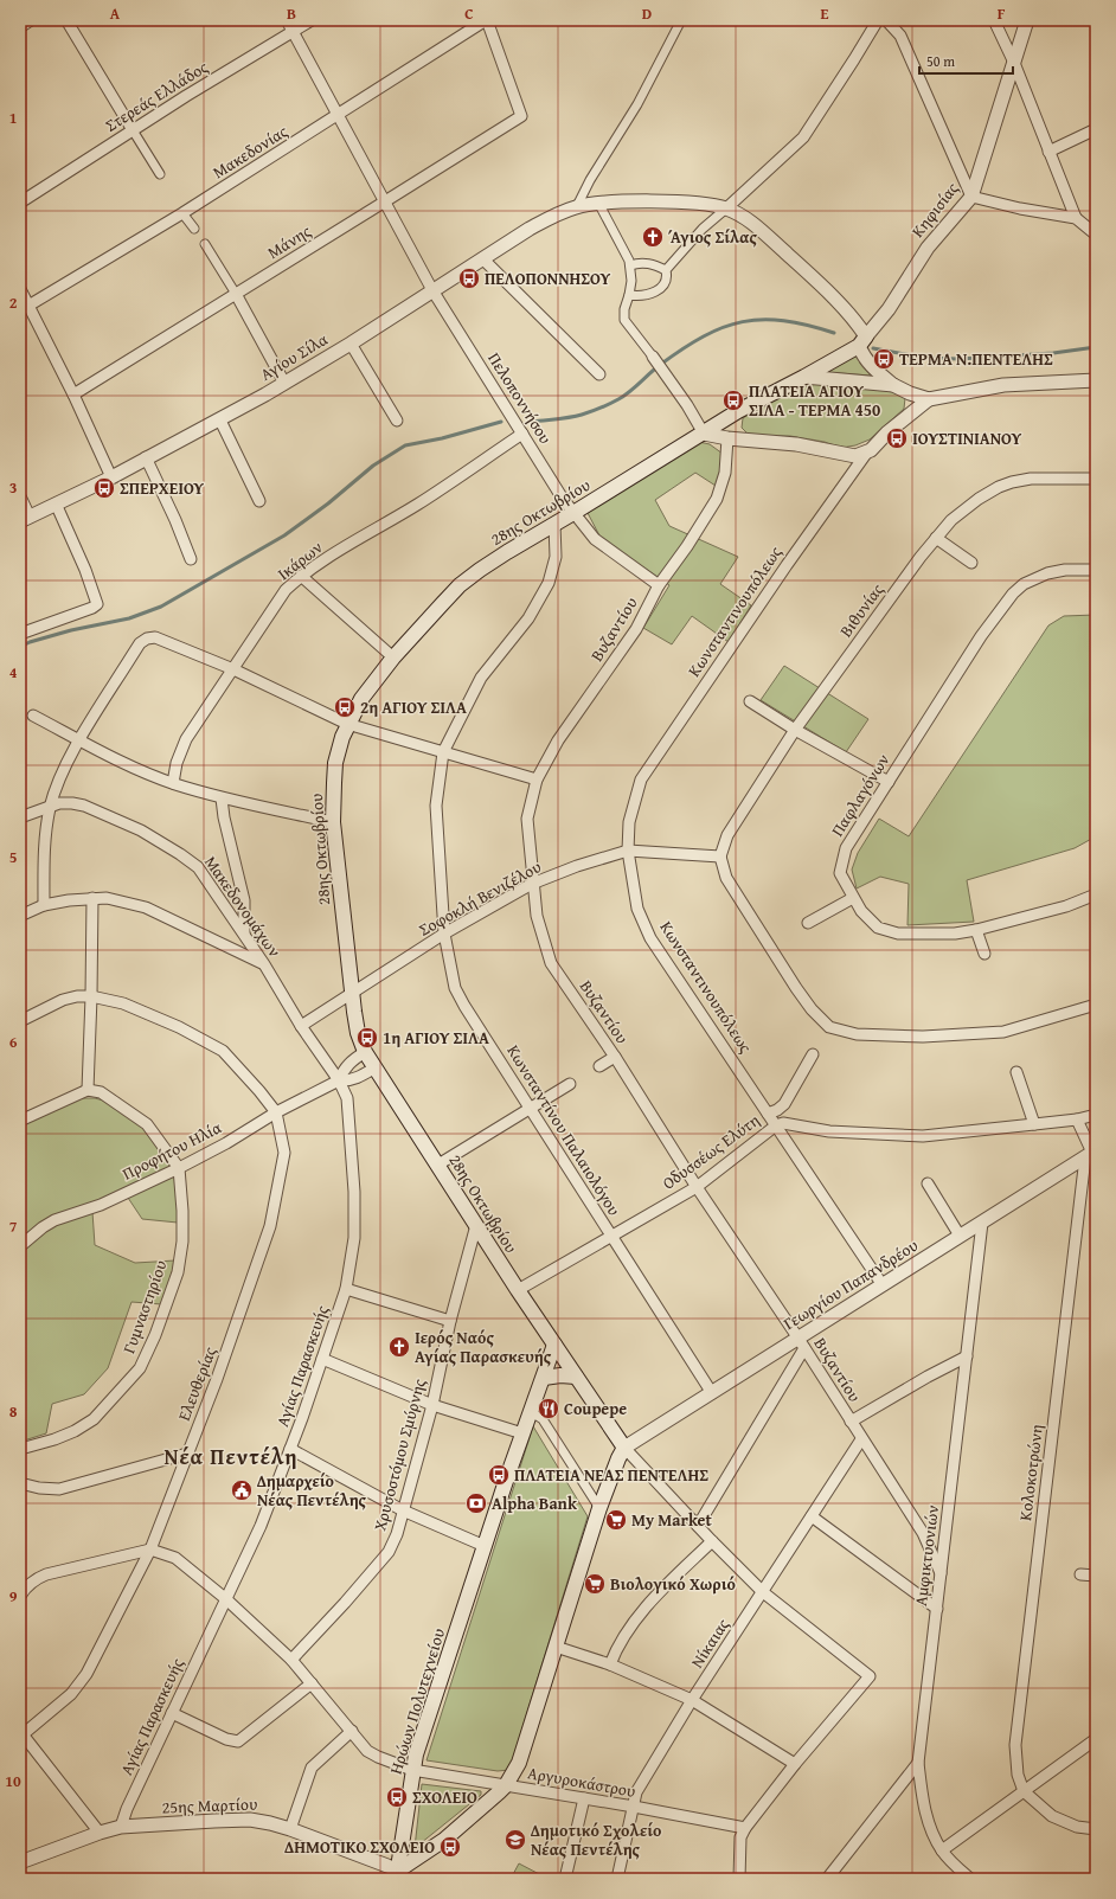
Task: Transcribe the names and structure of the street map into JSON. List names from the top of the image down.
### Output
{
  "streets": {
    "main road": ["Κηφισίας", "28ης Οκτωβρίου", "Ηρώων Πολυτεχνείου"],
    "street": [
      "Στερεάς Ελλάδος",
      "Μακεδονίας",
      "Μάνης",
      "Αγίου Σίλα",
      "Πελοποννήσου",
      "Ικάρων",
      "Βιθυνίας",
      "Κωνσταντινουπόλεως",
      "Βυζαντίου",
      "Παφλαγόνων",
      "Σοφοκλή Βενιζέλου",
      "Μακεδονομάχων",
      "Κωνσταντίνου Παλαιολόγου",
      "Προφήτου Ηλία",
      "Οδυσσέως Ελύτη",
      "Γεωργίου Παπανδρέου",
      "Γυμναστηρίου",
      "Αγίας Παρασκευής",
      "Ελευθερίας",
      "Χρυσοστόμου Σμύρνης",
      "Κολοκοτρώνη",
      "Αμφικτυονιών",
      "Νίκαιας",
      "Αργυροκάστρου",
      "25ης Μαρτίου"
    ]
  },
  "crossings": [
    ["Στερεάς Ελλάδος", "Πελοποννήσου"],
    ["Μακεδονίας", "Μάνης"],
    ["Μακεδονίας", "Πελοποννήσου"],
    ["Κηφισίας", "28ης Οκτωβρίου"],
    ["Μάνης", "Πελοποννήσου"],
    ["Αγίου Σίλα", "Πελοποννήσου"],
    ["Πελοποννήσου", "28ης Οκτωβρίου"],
    ["Πελοποννήσου", "Ικάρων"],
    ["Πελοποννήσου", "Βυζαντίου"],
    ["28ης Οκτωβρίου", "Σοφοκλή Βενιζέλου"],
    ["28ης Οκτωβρίου", "Κωνσταντίνου Παλαιολόγου"],
    ["28ης Οκτωβρίου", "Προφήτου Ηλία"],
    ["28ης Οκτωβρίου", "Οδυσσέως Ελύτη"],
    ["28ης Οκτωβρίου", "Γεωργίου Παπανδρέου"],
    ["28ης Οκτωβρίου", "Χρυσοστόμου Σμύρνης"],
    ["28ης Οκτωβρίου", "Ηρώων Πολυτεχνείου"],
    ["Βιθυνίας", "Σοφοκλή Βενιζέλου"],
    ["Κωνσταντινουπόλεως", "Σοφοκλή Βενιζέλου"],
    ["Κωνσταντινουπόλεως", "Οδυσσέως Ελύτη"],
    ["Κωνσταντινουπόλεως", "Γεωργίου Παπανδρέου"],
    ["Βυζαντίου", "Σοφοκλή Βενιζέλου"],
    ["Βυζαντίου", "Οδυσσέως Ελύτη"],
    ["Βυζαντίου", "Γεωργίου Παπανδρέου"],
    ["Βυζαντίου", "Αμφικτυονιών"],
    ["Βυζαντίου", "Νίκαιας"],
    ["Σοφοκλή Βενιζέλου", "Μακεδονομάχων"],
    ["Σοφοκλή Βενιζέλου", "Κωνσταντίνου Παλαιολόγου"],
    ["Μακεδονομάχων", "Προφήτου Ηλία"],
    ["Μακεδονομάχων", "Αγίας Παρασκευής"],
    ["Κωνσταντίνου Παλαιολόγου", "Οδυσσέως Ελύτη"],
    ["Κωνσταντίνου Παλαιολόγου", "Γεωργίου Παπανδρέου"],
    ["Προφήτου Ηλία", "Γυμναστηρίου"],
    ["Προφήτου Ηλία", "Αγίας Παρασκευής"],
    ["Προφήτου Ηλία", "Ελευθερίας"],
    ["Γεωργίου Παπανδρέου", "Κολοκοτρώνη"],
    ["Γεωργίου Παπανδρέου", "Αμφικτυονιών"],
    ["Αγίας Παρασκευής", "Αργυροκάστρου"],
    ["Αγίας Παρασκευής", "25ης Μαρτίου"],
    ["Ελευθερίας", "Αργυροκάστρου"],
    ["Χρυσοστόμου Σμύρνης", "Αργυροκάστρου"],
    ["Νίκαιας", "Αργυροκάστρου"],
    ["Ηρώων Πολυτεχνείου", "Αργυροκάστρου"],
    ["Ηρώων Πολυτεχνείου", "25ης Μαρτίου"]
  ],
  "districts": ["Νέα Πεντέλη"],
  "places": {
    "church": ["Άγιος Σίλας", "Ιερός Ναός Αγίας Παρασκευής"],
    "bus stop": [
      "ΠΕΛΟΠΟΝΝΗΣΟΥ",
      "ΤΕΡΜΑ Ν.ΠΕΝΤΕΛΗΣ",
      "ΠΛΑΤΕΙΑ ΑΓΙΟΥ ΣΙΛΑ - ΤΕΡΜΑ 450",
      "ΙΟΥΣΤΙΝΙΑΝΟΥ",
      "ΣΠΕΡΧΕΙΟΥ",
      "2η ΑΓΙΟΥ ΣΙΛΑ",
      "1η ΑΓΙΟΥ ΣΙΛΑ",
      "ΠΛΑΤΕΙΑ ΝΕΑΣ ΠΕΝΤΕΛΗΣ",
      "ΣΧΟΛΕΙΟ",
      "ΔΗΜΟΤΙΚΟ ΣΧΟΛΕΙΟ"
    ],
    "restaurant": ["Coupepe"],
    "public building": ["Δημαρχείο Νέας Πεντέλης"],
    "bank": ["Alpha Bank"],
    "supermarket": ["My Market", "Βιολογικό Χωριό"],
    "school or university": ["Δημοτικό Σχολείο Νέας Πεντέλης"]
  },
  "scale_bar": "50 m",
  "grid": {
    "columns": [
      "A",
      "B",
      "C",
      "D",
      "E",
      "F"
    ],
    "rows": [
      "1",
      "2",
      "3",
      "4",
      "5",
      "6",
      "7",
      "8",
      "9",
      "10"
    ]
  }
}
